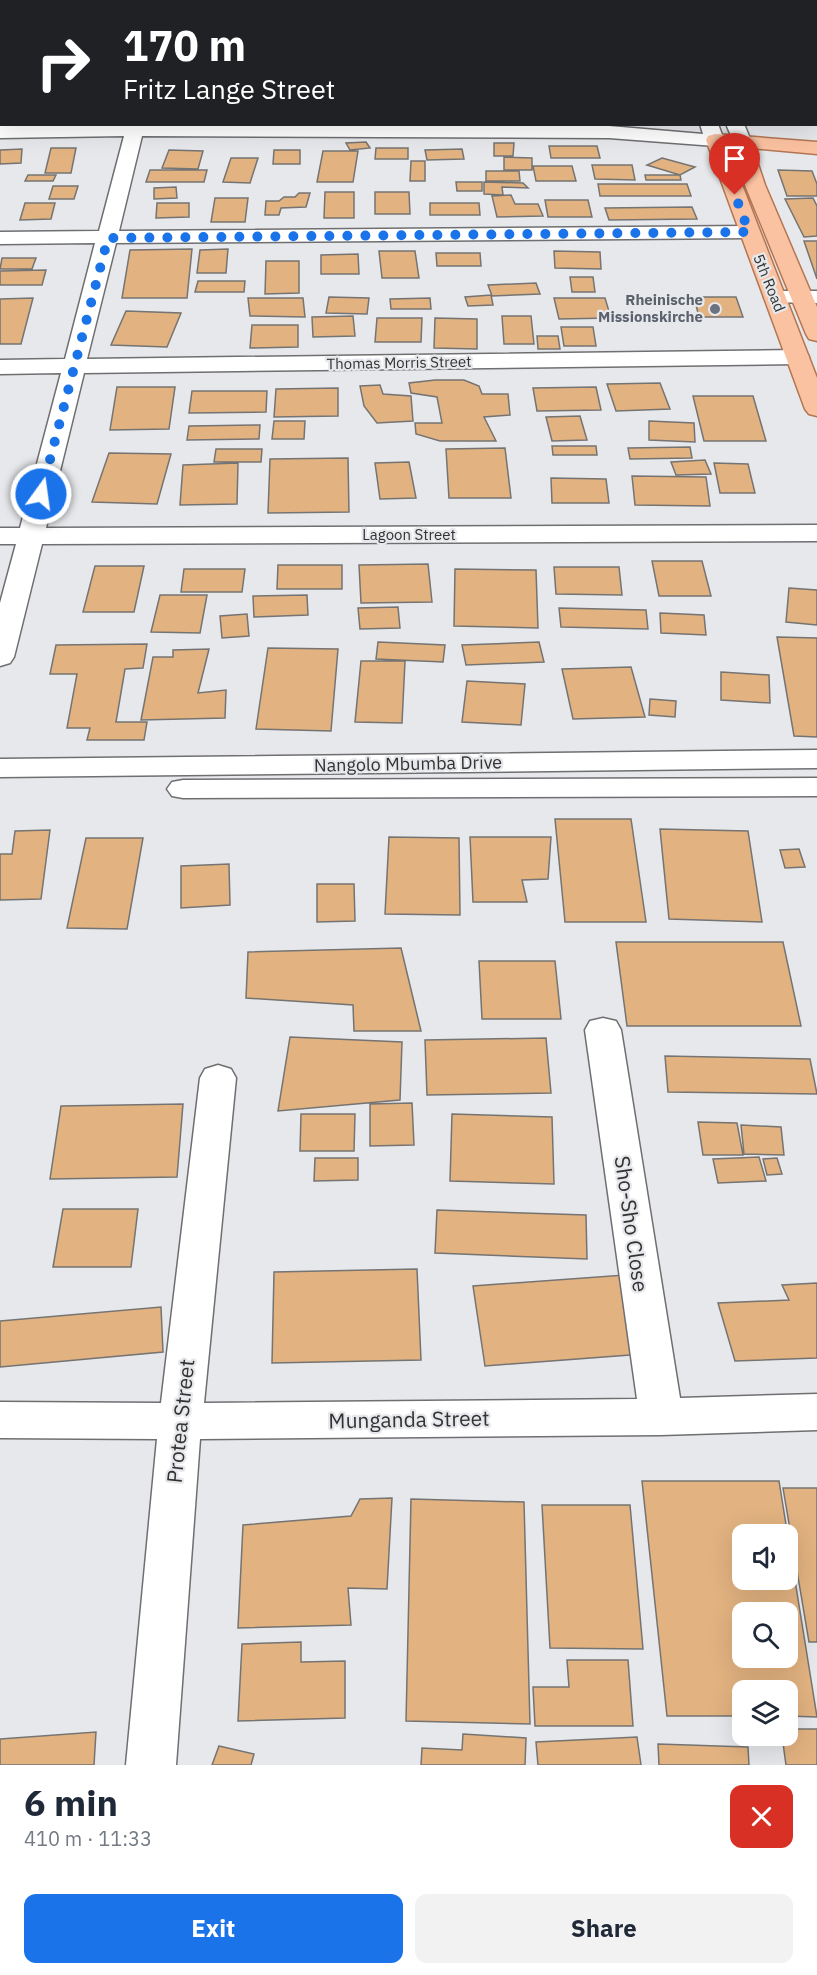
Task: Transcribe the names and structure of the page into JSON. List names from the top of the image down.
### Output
{
  "streets": {
    "main road": ["5th Road"],
    "street": [
      "Thomas Morris Street",
      "Lagoon Street",
      "Nangolo Mbumba Drive",
      "Sho-Sho Close",
      "Munganda Street",
      "Protea Street"
    ]
  },
  "crossings": [
    ["5th Road", "Thomas Morris Street"],
    ["Sho-Sho Close", "Munganda Street"],
    ["Munganda Street", "Protea Street"]
  ],
  "places": ["Rheinische Missionskirche"],
  "page": {
    "turn": ["170 m", "Fritz Lange Street"],
    "heading": ["6 min", "410 m · 11:33"],
    "buttons": ["Exit", "Share"]
  }
}
